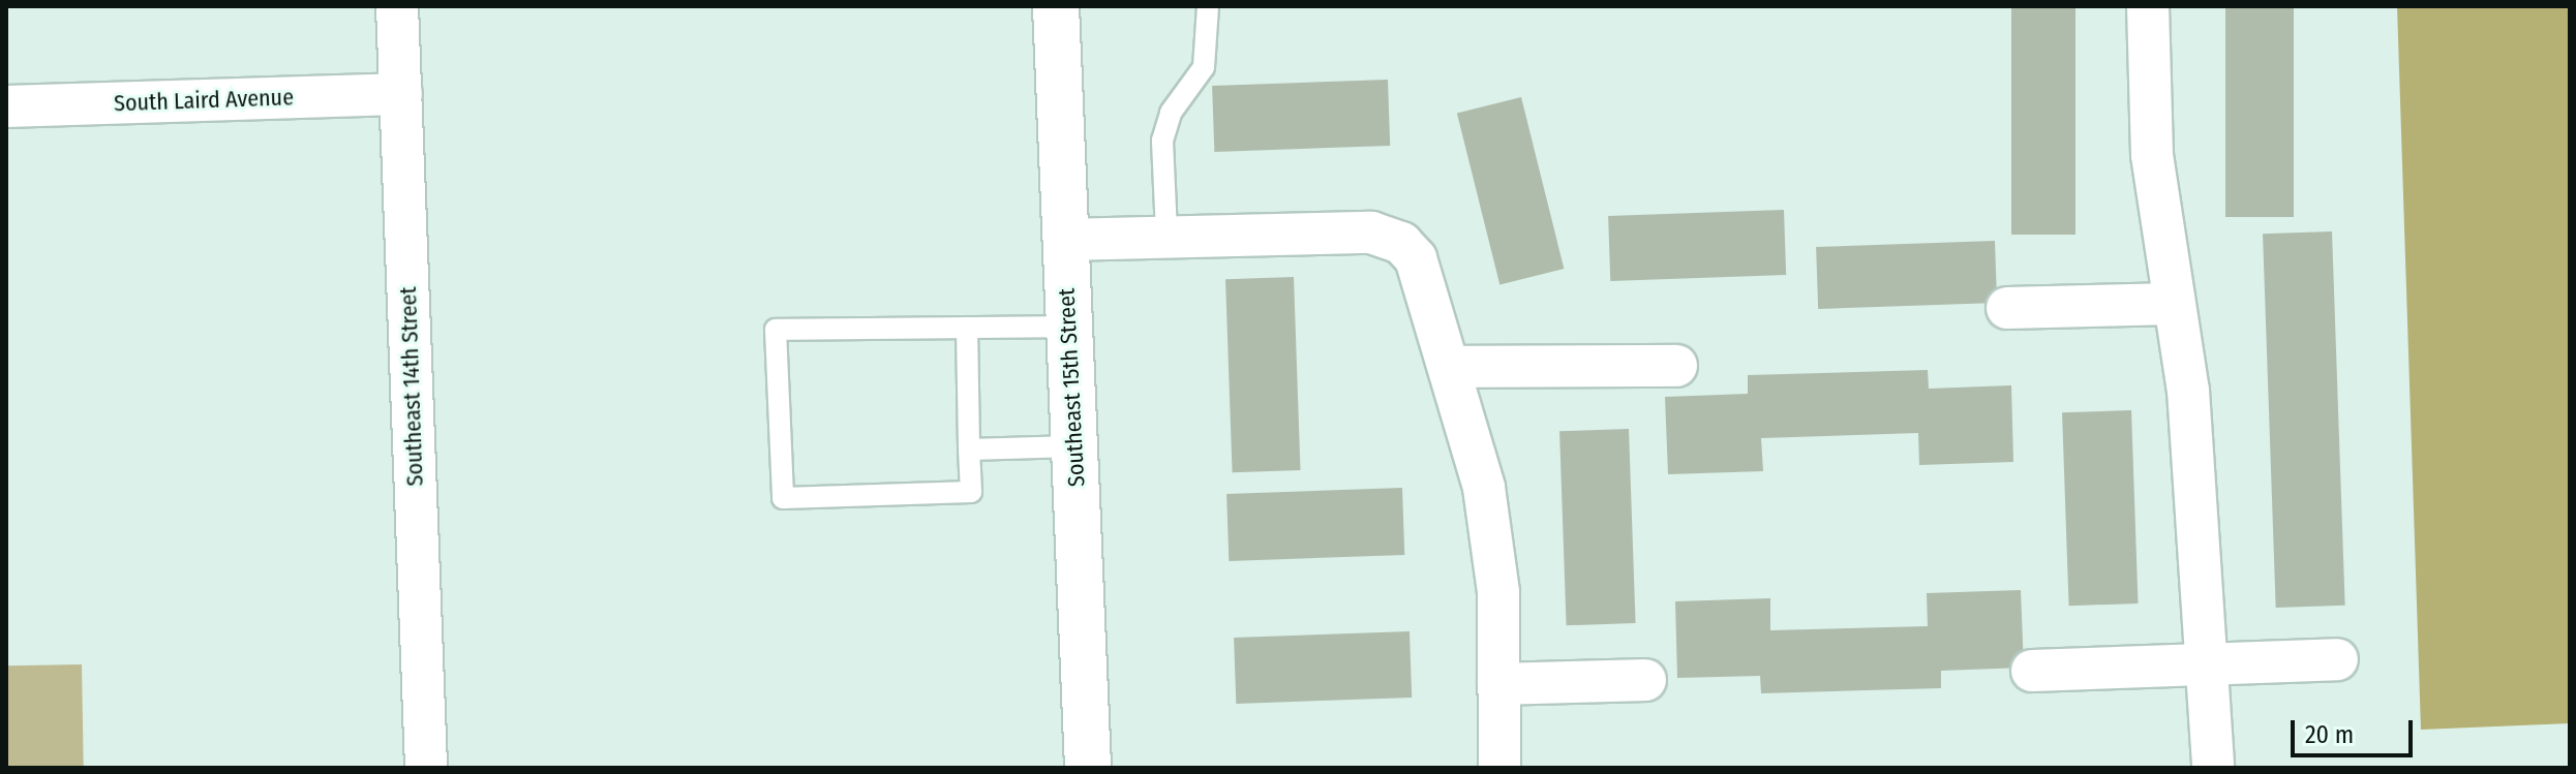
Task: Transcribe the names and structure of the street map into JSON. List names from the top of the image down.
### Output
{
  "streets": {
    "main road": ["Southeast 15th Street"],
    "street": ["South Laird Avenue", "Southeast 14th Street"]
  },
  "crossings": [
    ["South Laird Avenue", "Southeast 14th Street"]
  ],
  "scale_bar": "20 m"
}
